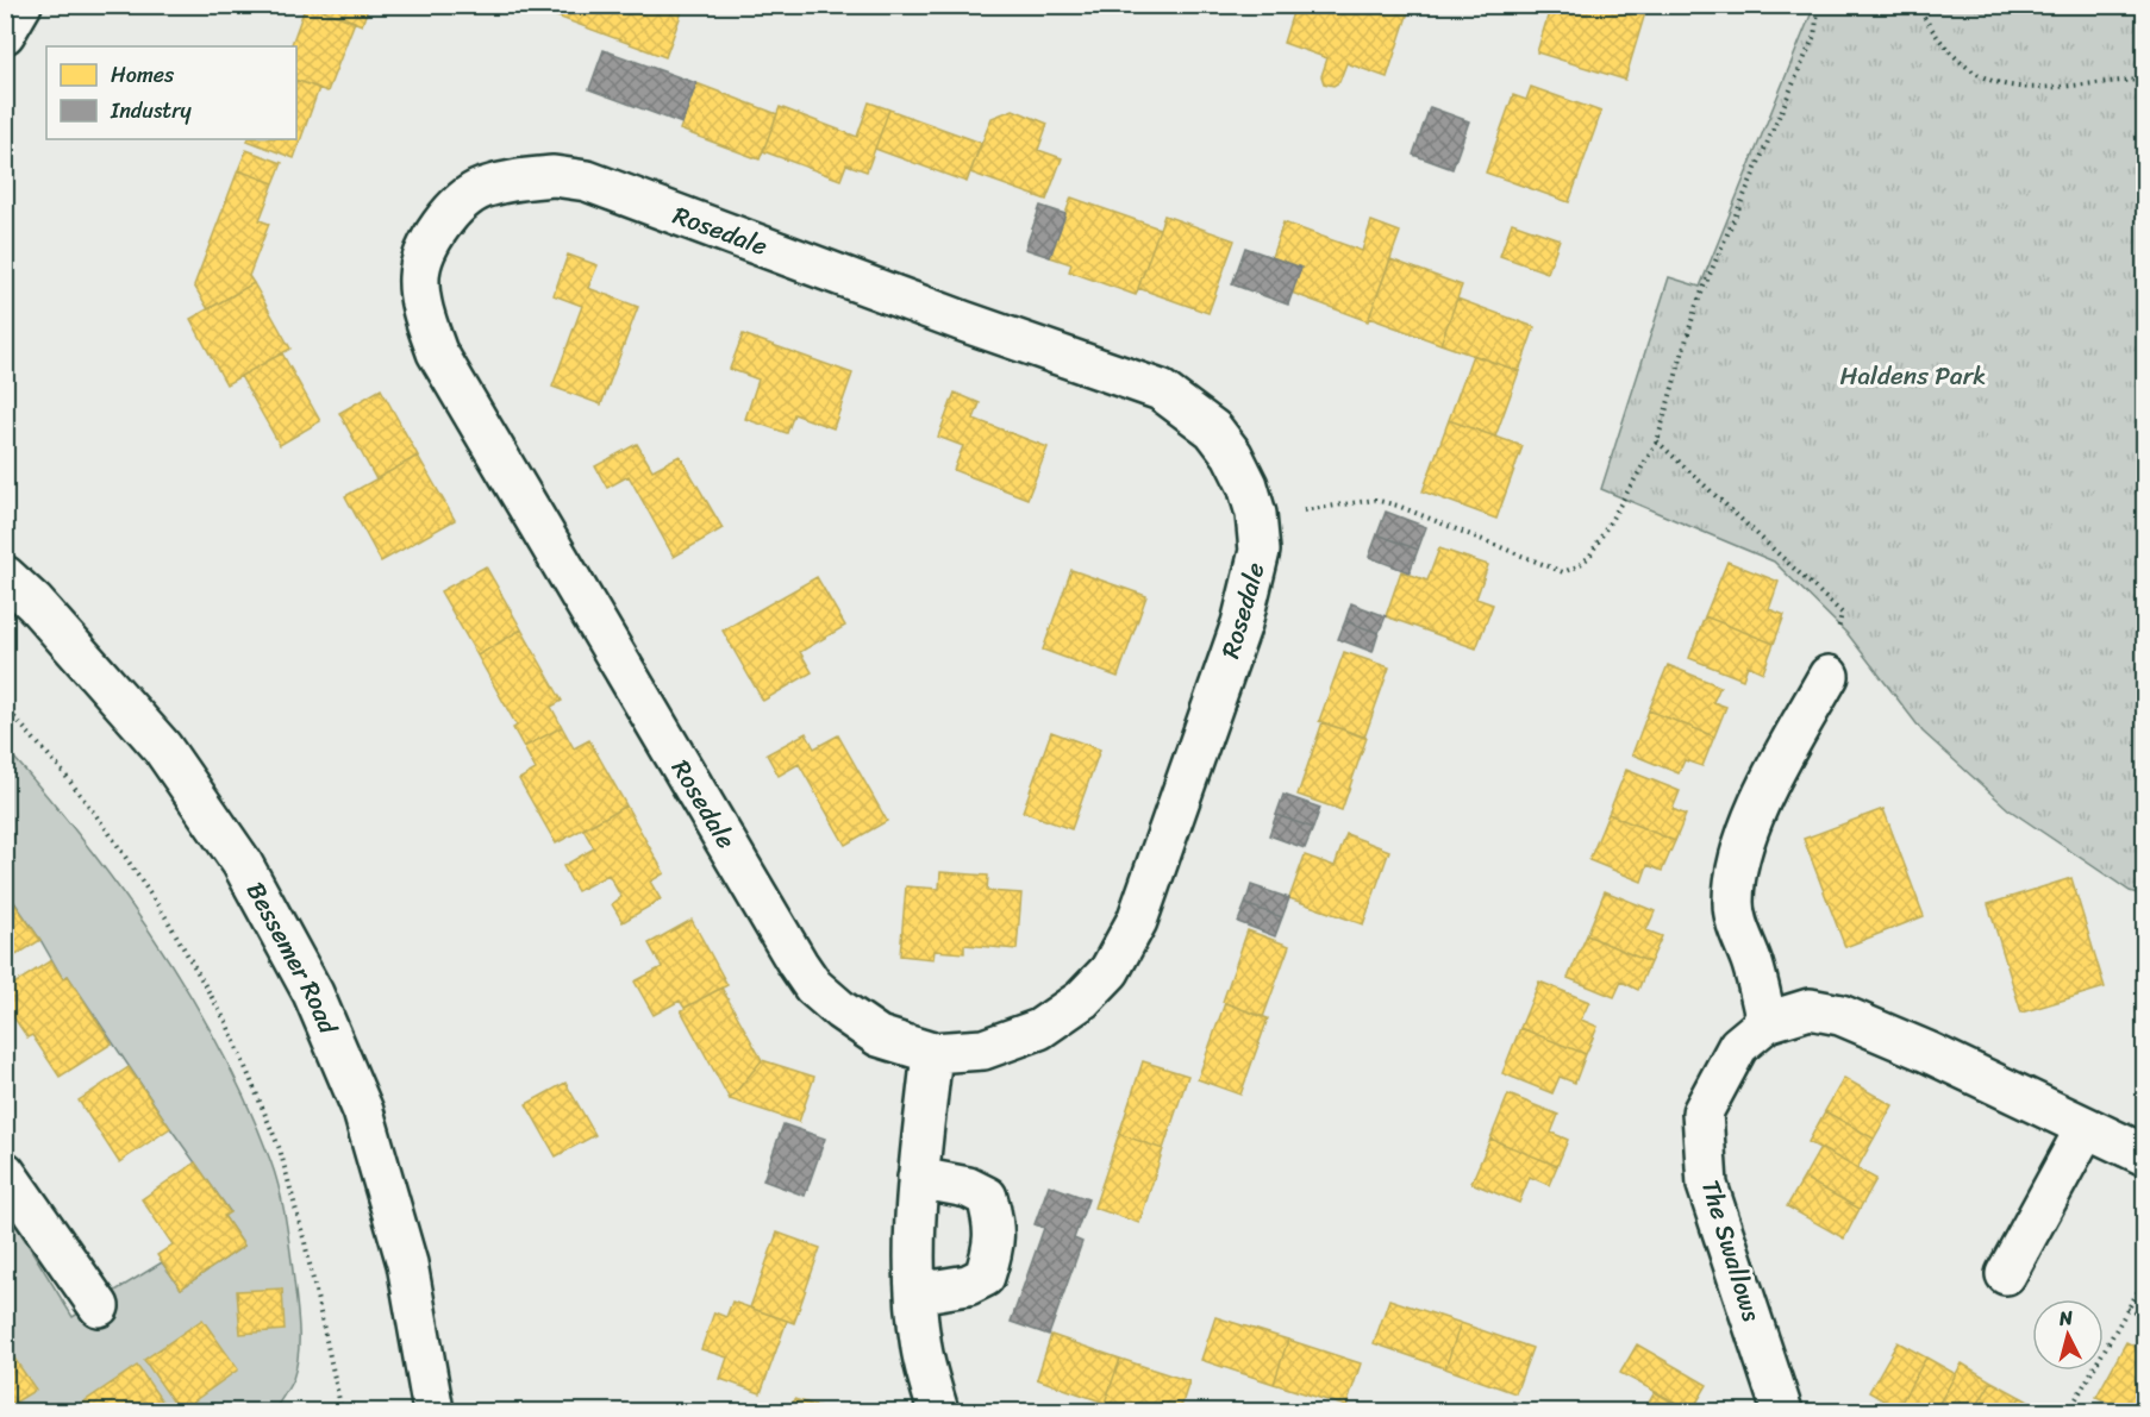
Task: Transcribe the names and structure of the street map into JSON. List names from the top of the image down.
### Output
{
  "streets": {
    "street": ["Rosedale", "Bessemer Road", "The Swallows"]
  },
  "parks": ["Haldens Park"],
  "legend": ["Homes", "Industry"],
  "north": "top"
}
